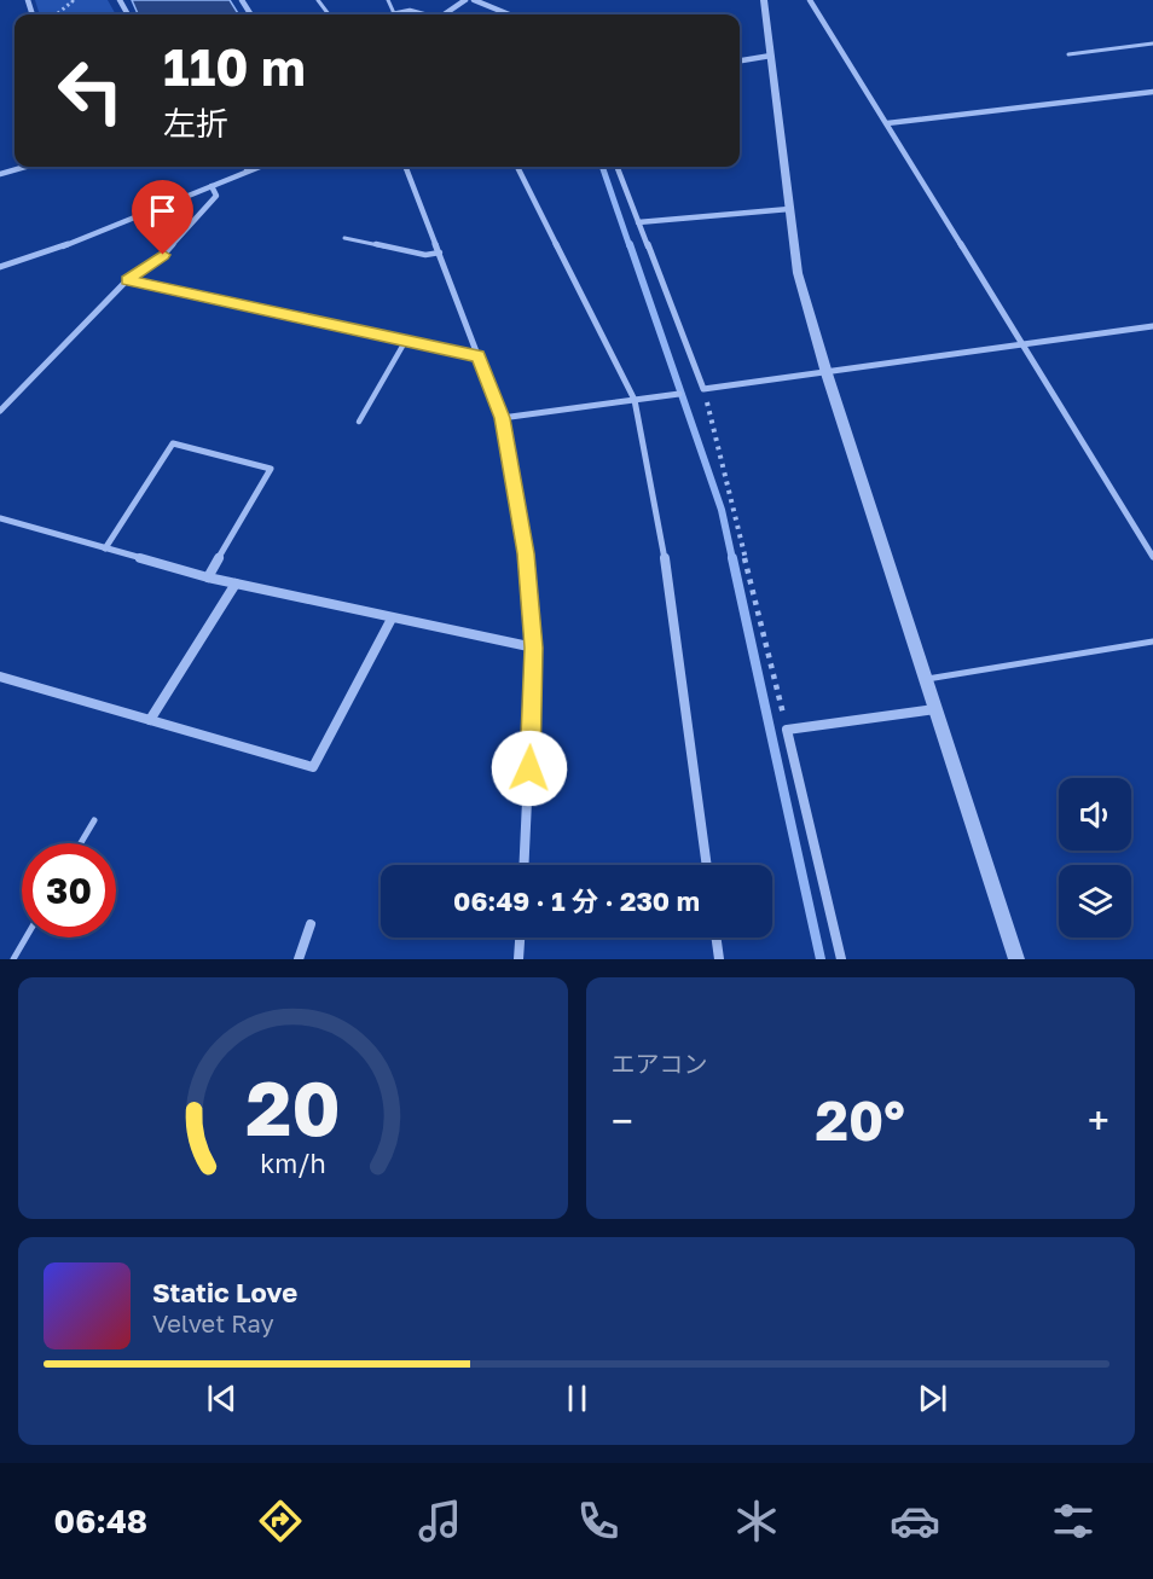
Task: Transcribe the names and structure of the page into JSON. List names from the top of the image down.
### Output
{
  "page": {
    "turn": ["110 m", "左折"],
    "limit": "30",
    "trip": "06:49 · 1 分 · 230 m",
    "tile": "エアコン",
    "heat": ["−", "20°", "+"],
    "song": ["Static Love", "Velvet Ray"],
    "tabs": "06:48",
    "gauge": ["20", "km/h"]
  }
}
